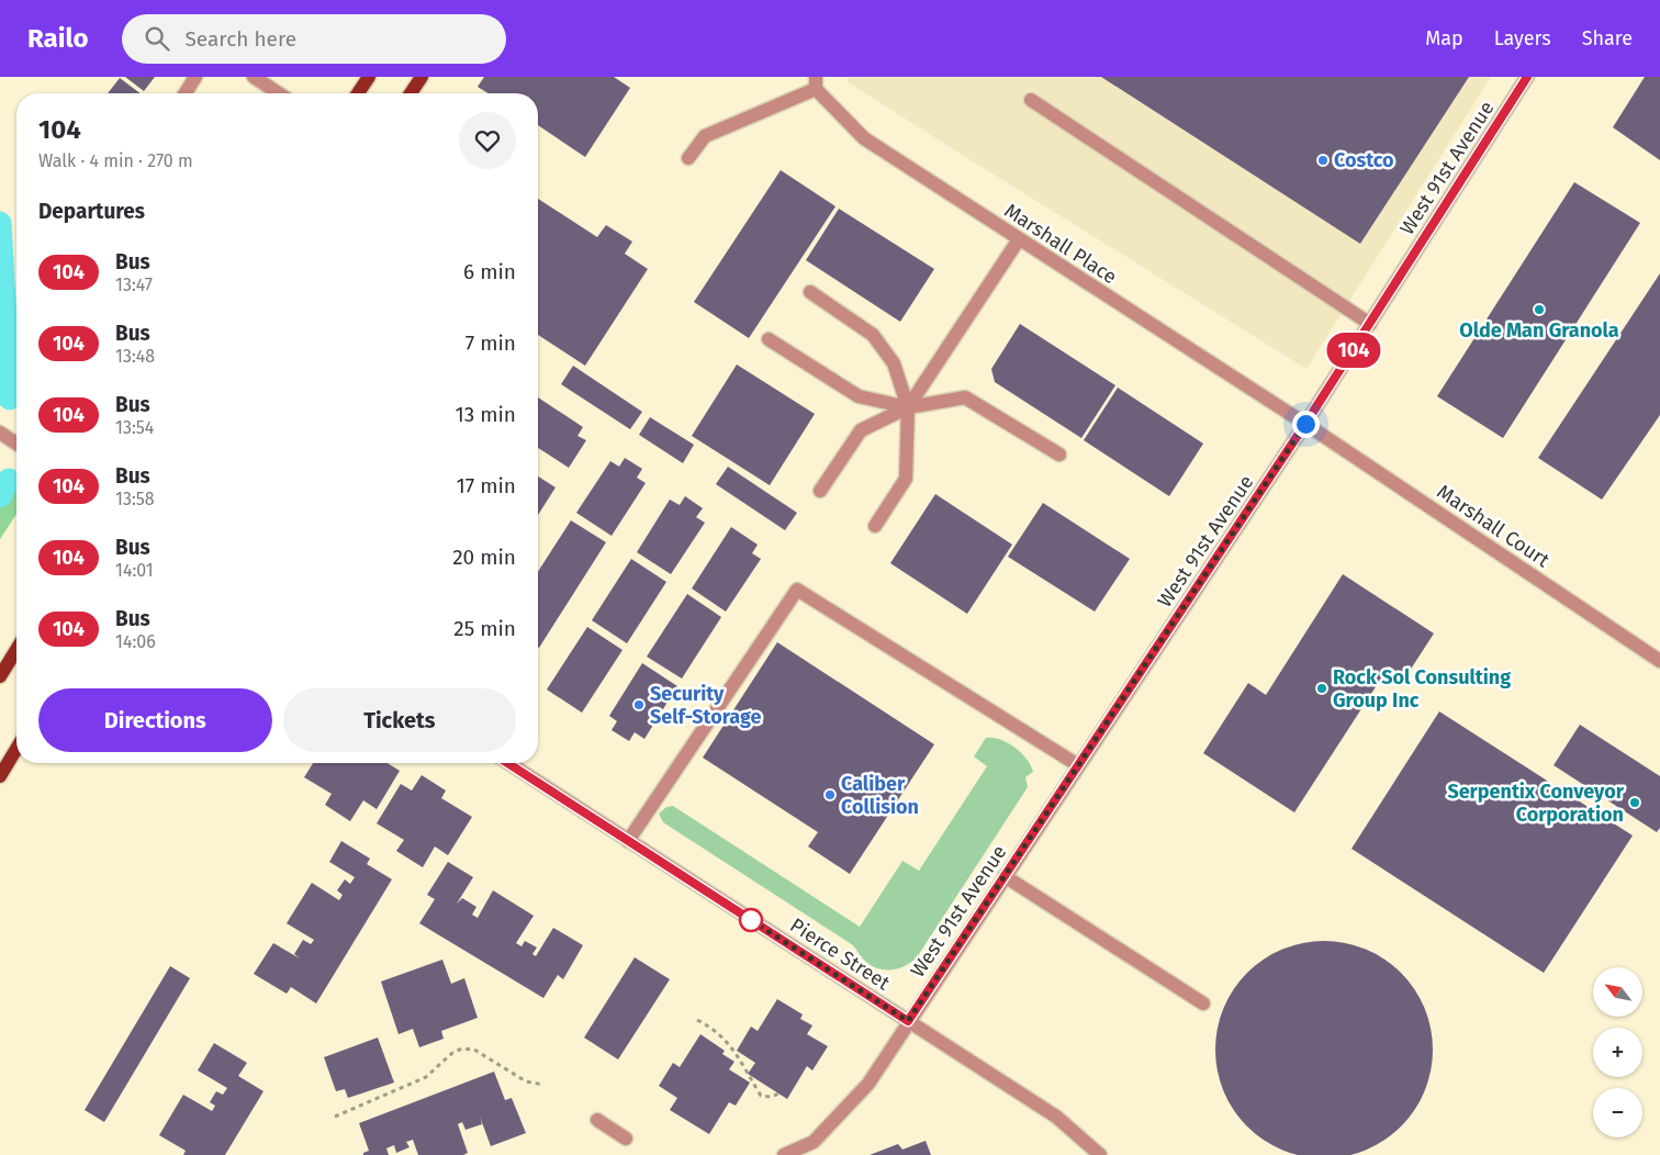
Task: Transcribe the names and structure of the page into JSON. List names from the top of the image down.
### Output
{
  "streets": {
    "street": [
      "West 91st Avenue",
      "Marshall Place",
      "Marshall Court",
      "Pierce Street"
    ]
  },
  "crossings": [
    ["West 91st Avenue", "Marshall Place"],
    ["West 91st Avenue", "Marshall Court"],
    ["West 91st Avenue", "Pierce Street"],
    ["Marshall Place", "Marshall Court"]
  ],
  "places": [
    "Costco",
    "Olde Man Granola",
    "Rock Sol Consulting Group Inc",
    "Security Self-Storage",
    "Caliber Collision",
    "Serpentix Conveyor Corporation"
  ],
  "lines": ["bus line 104"],
  "north": "top left",
  "page": {
    "header": "Railo",
    "search": "Search here",
    "nav": ["Map", "Layers", "Share"],
    "on_map": "104",
    "heading": [
      ["104", "Walk · 4 min · 270 m"],
      "Departures"
    ],
    "list": [
      {
        "mark": "104",
        "name": "Bus",
        "note": "13:47",
        "value": "6 min"
      },
      {
        "mark": "104",
        "name": "Bus",
        "note": "13:48",
        "value": "7 min"
      },
      {
        "mark": "104",
        "name": "Bus",
        "note": "13:54",
        "value": "13 min"
      },
      {
        "mark": "104",
        "name": "Bus",
        "note": "13:58",
        "value": "17 min"
      },
      {
        "mark": "104",
        "name": "Bus",
        "note": "14:01",
        "value": "20 min"
      },
      {
        "mark": "104",
        "name": "Bus",
        "note": "14:06",
        "value": "25 min"
      }
    ],
    "buttons": ["Directions", "Tickets"],
    "map_buttons": ["+", "−"]
  }
}
